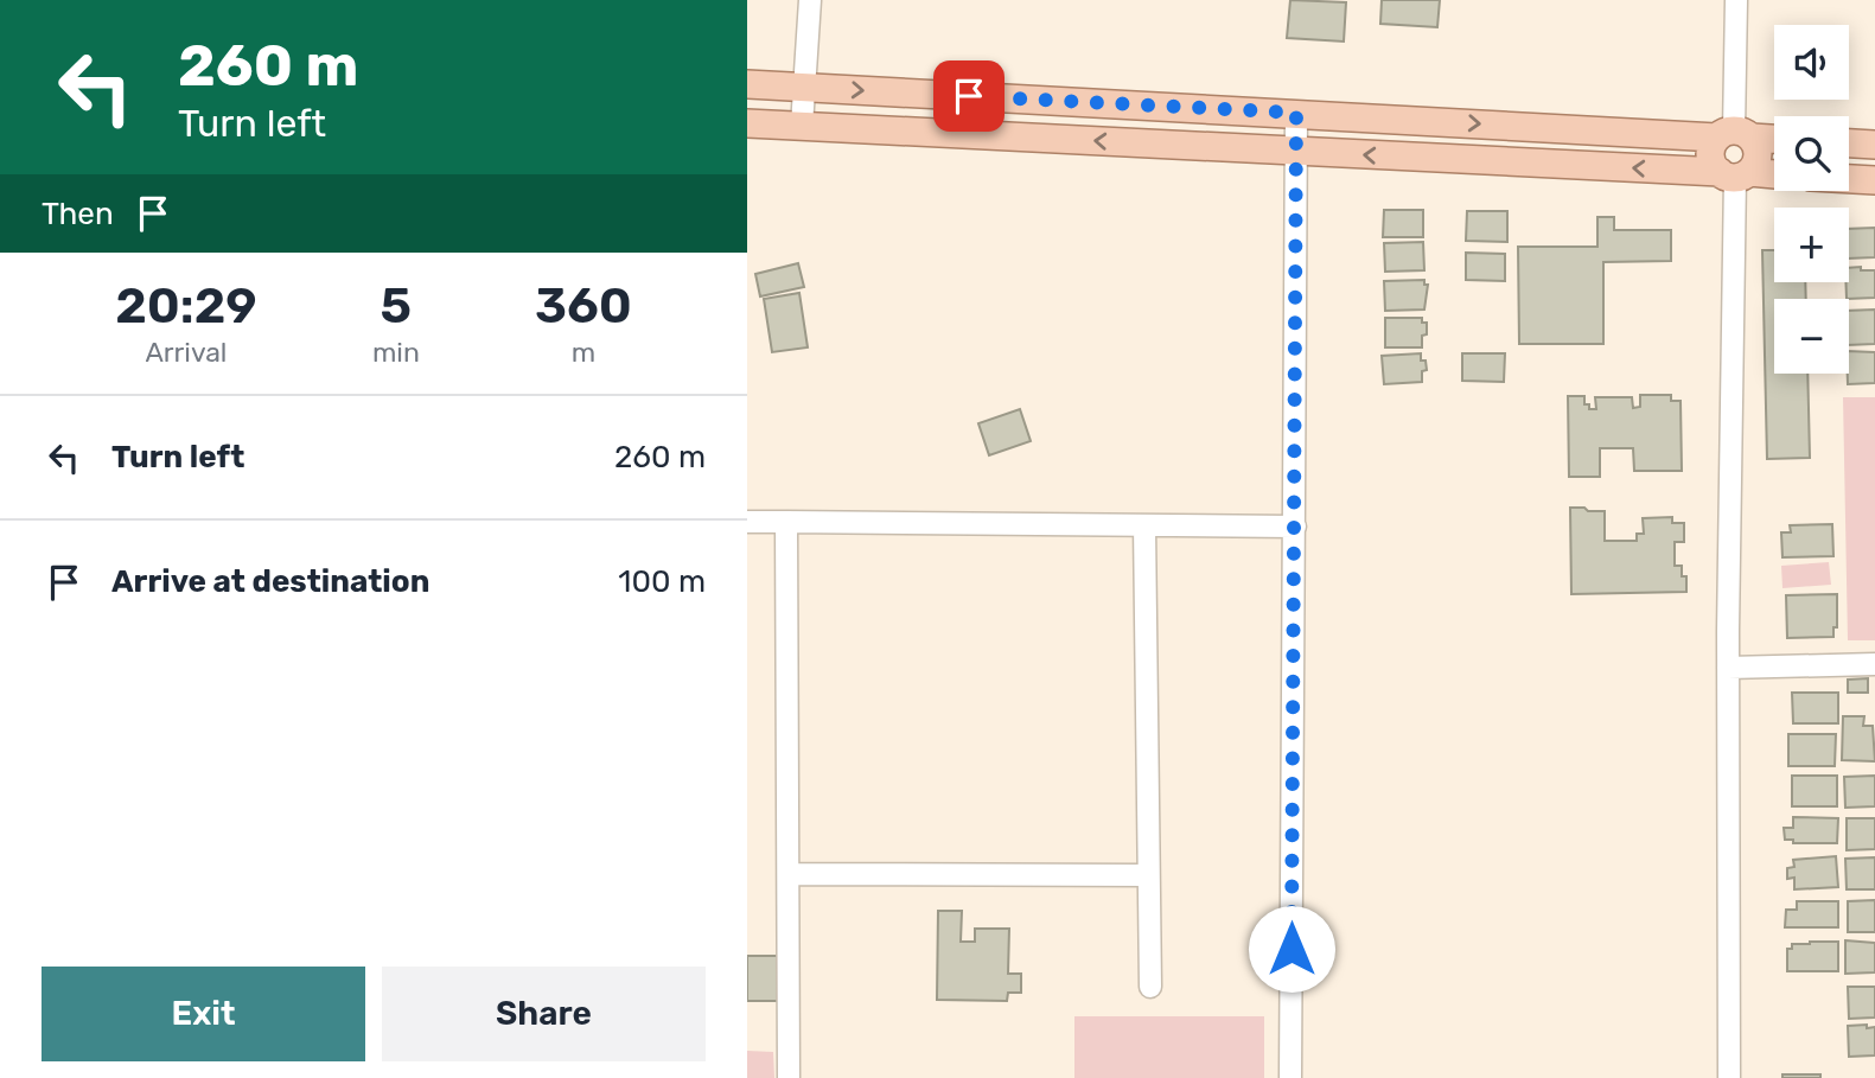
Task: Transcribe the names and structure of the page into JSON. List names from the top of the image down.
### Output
{
  "page": {
    "turn": ["260 m", "Turn left"],
    "map_buttons": ["+", "−"],
    "then": "Then",
    "eta": [
      "20:29",
      "Arrival",
      "5",
      "min",
      "360",
      "m"
    ],
    "list": [
      {
        "name": "Turn left",
        "value": "260 m"
      },
      {
        "name": "Arrive at destination",
        "value": "100 m"
      }
    ],
    "buttons": ["Exit", "Share"]
  }
}
